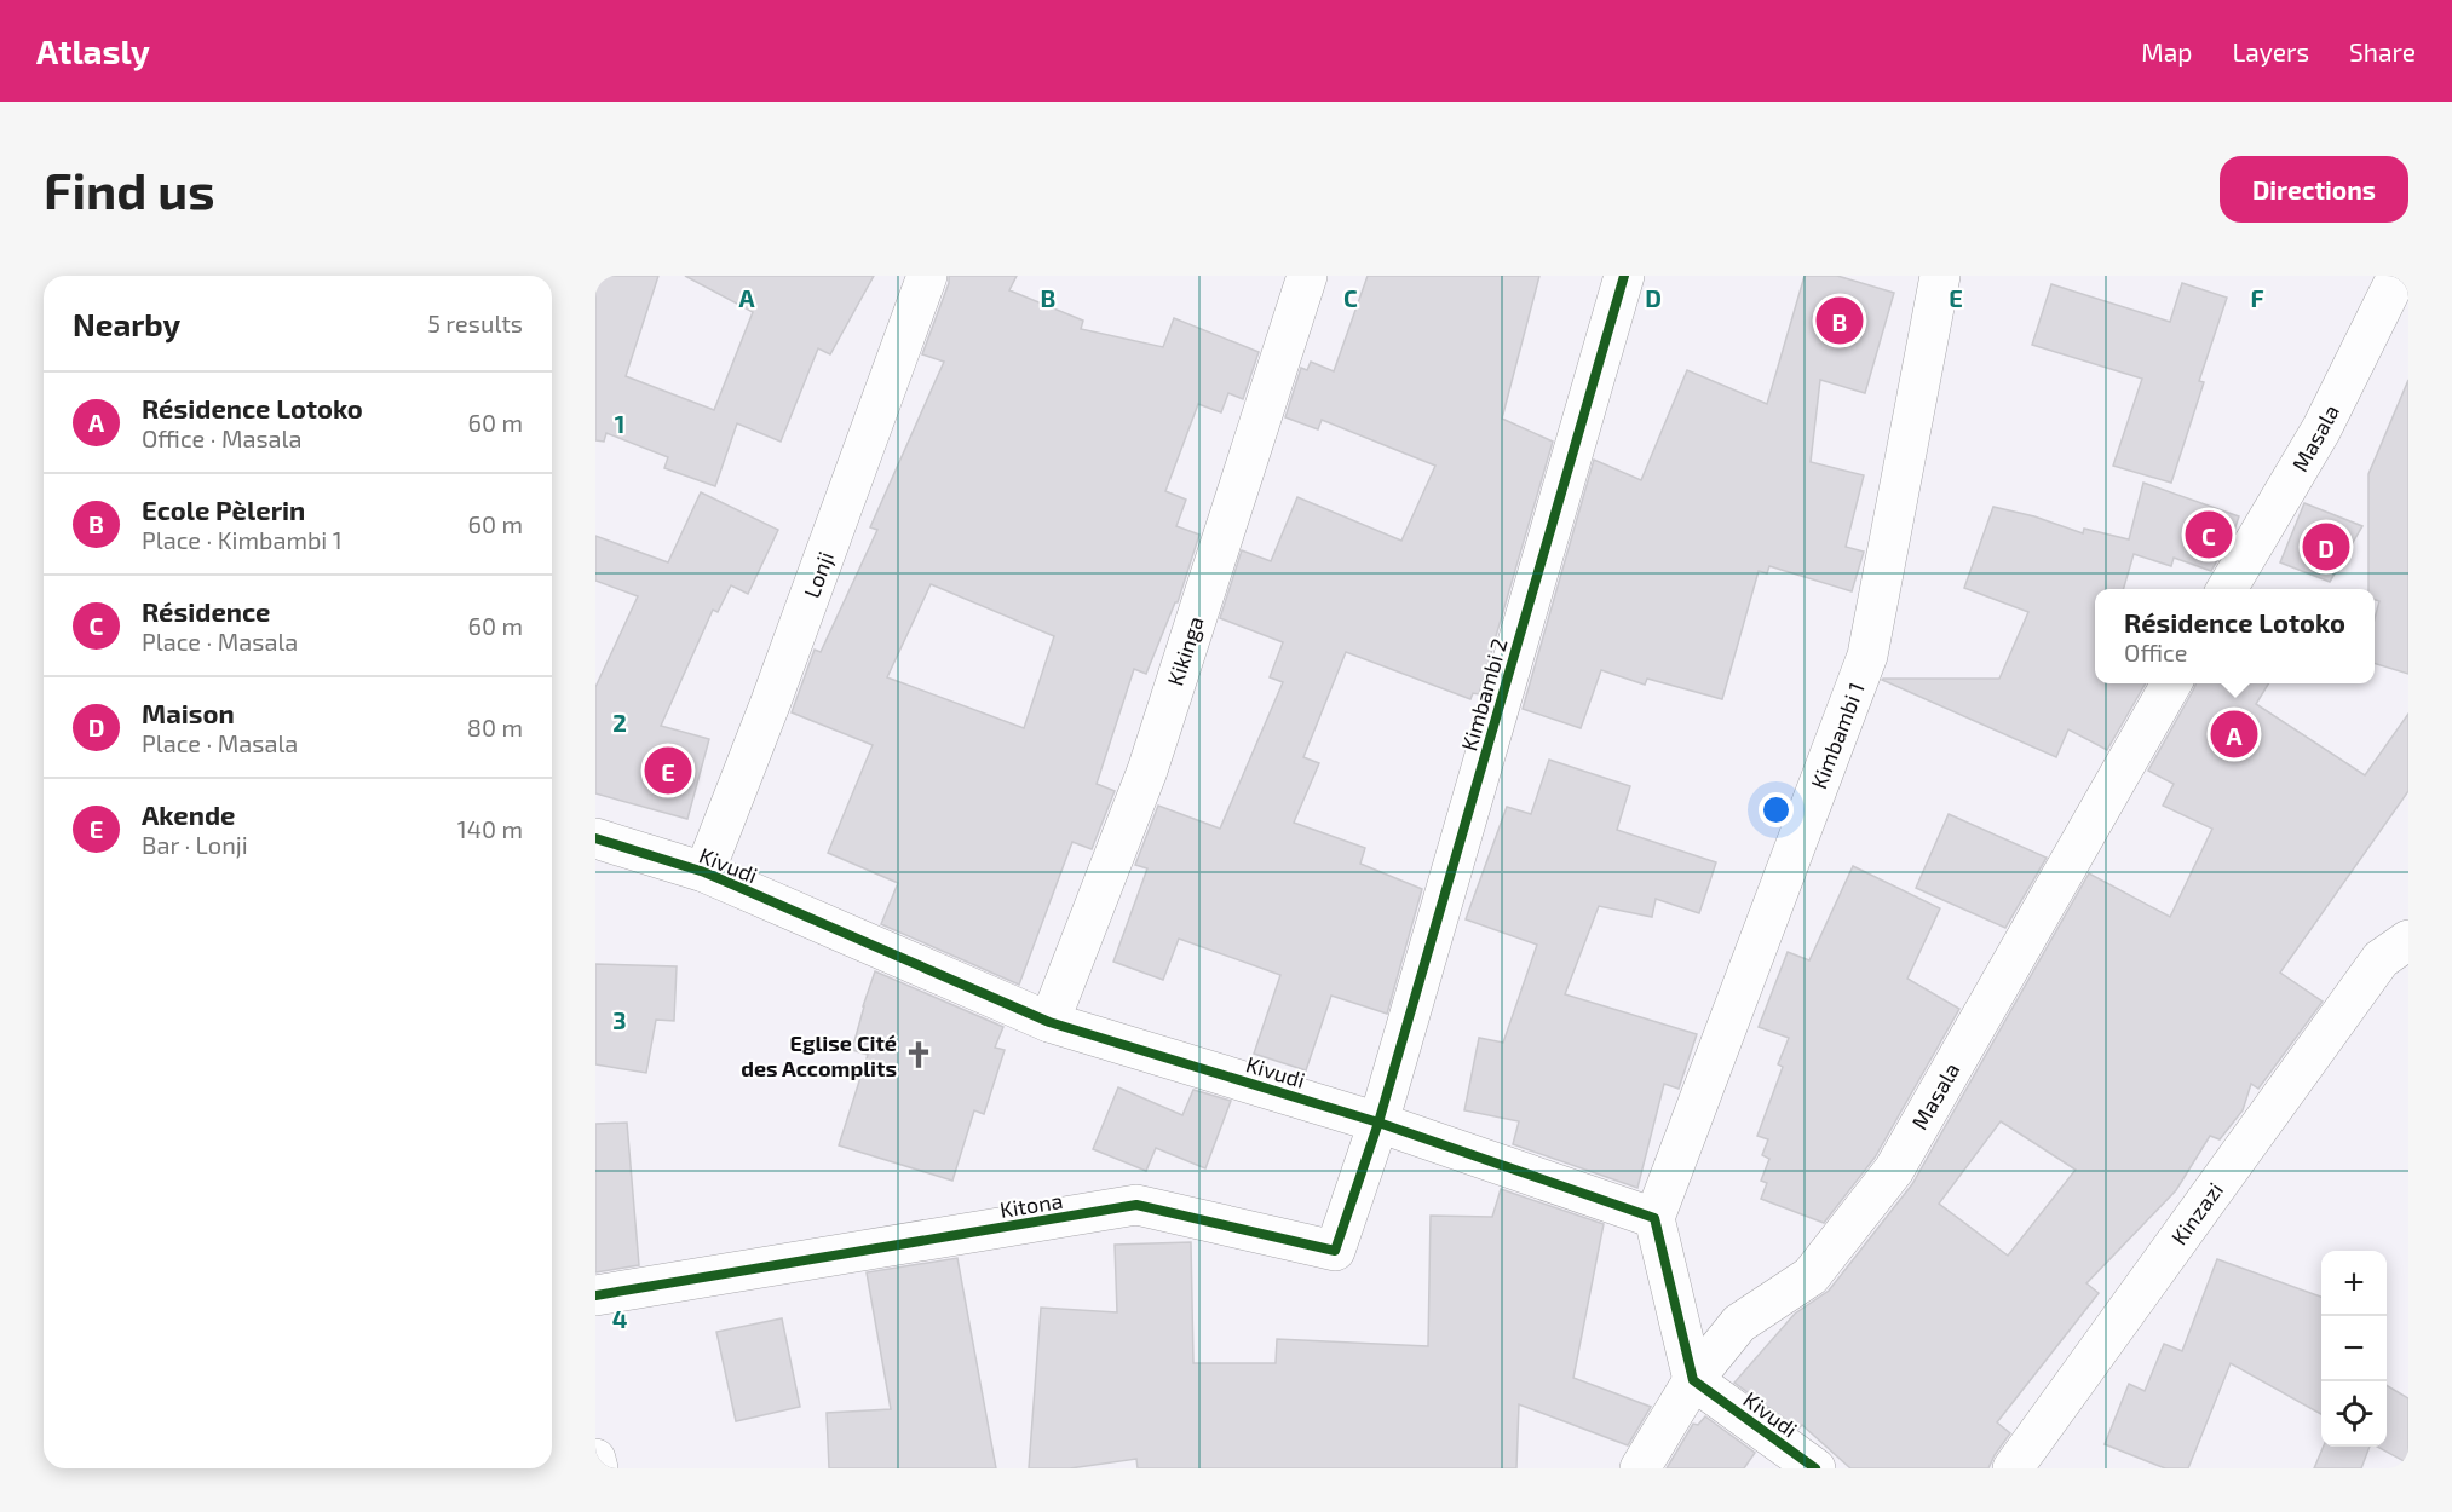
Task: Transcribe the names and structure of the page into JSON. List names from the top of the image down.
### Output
{
  "streets": {
    "street": [
      "Masala",
      "Lonji",
      "Kikinga",
      "Kimbambi 2",
      "Kimbambi 1",
      "Kivudi",
      "Kitona",
      "Kinzazi"
    ]
  },
  "crossings": [
    ["Masala", "Kivudi"],
    ["Lonji", "Kivudi"],
    ["Kikinga", "Kivudi"],
    ["Kimbambi 2", "Kivudi"],
    ["Kimbambi 2", "Kitona"],
    ["Kimbambi 1", "Kivudi"],
    ["Kivudi", "Kitona"]
  ],
  "places": {
    "church": ["Eglise Cité des Accomplits"]
  },
  "page": {
    "header": "Atlasly",
    "nav": ["Map", "Layers", "Share"],
    "buttons": "Directions",
    "title": "Find us",
    "heading": ["Nearby", "5 results"],
    "pins": [
      "B",
      "C",
      "D",
      "A",
      "E"
    ],
    "list": [
      {
        "mark": "A",
        "name": "Résidence Lotoko",
        "note": "Office · Masala",
        "value": "60 m"
      },
      {
        "mark": "B",
        "name": "Ecole Pèlerin",
        "note": "Place · Kimbambi 1",
        "value": "60 m"
      },
      {
        "mark": "C",
        "name": "Résidence",
        "note": "Place · Masala",
        "value": "60 m"
      },
      {
        "mark": "D",
        "name": "Maison",
        "note": "Place · Masala",
        "value": "80 m"
      },
      {
        "mark": "E",
        "name": "Akende",
        "note": "Bar · Lonji",
        "value": "140 m"
      }
    ],
    "popup": ["Résidence Lotoko", "Office"],
    "map_buttons": ["+", "−"]
  },
  "grid": {
    "columns": [
      "A",
      "B",
      "C",
      "D",
      "E",
      "F"
    ],
    "rows": [
      "1",
      "2",
      "3",
      "4"
    ]
  }
}
